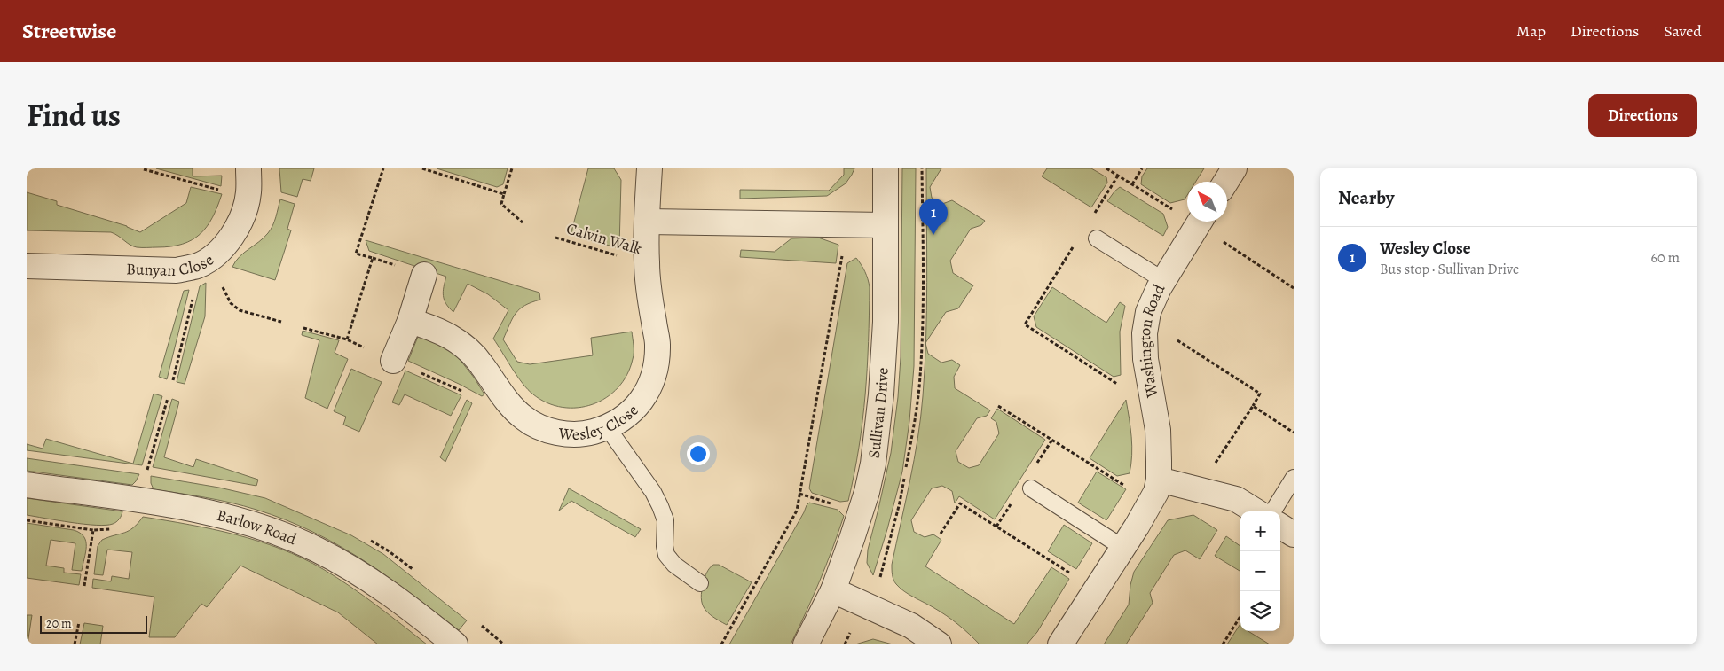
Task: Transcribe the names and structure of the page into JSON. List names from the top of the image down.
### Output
{
  "streets": {
    "street": [
      "Bunyan Close",
      "Washington Road",
      "Sullivan Drive",
      "Wesley Close",
      "Barlow Road"
    ],
    "path": ["Calvin Walk"]
  },
  "crossings": [
    ["Calvin Walk", "Wesley Close"]
  ],
  "scale_bar": "20 m",
  "north": "top left",
  "page": {
    "header": "Streetwise",
    "nav": ["Map", "Directions", "Saved"],
    "title": "Find us",
    "buttons": "Directions",
    "heading": "Nearby",
    "pins": "1",
    "list": [
      {
        "mark": "1",
        "name": "Wesley Close",
        "note": "Bus stop · Sullivan Drive",
        "value": "60 m"
      }
    ],
    "map_buttons": ["+", "−"],
    "scale": "20 m"
  }
}
